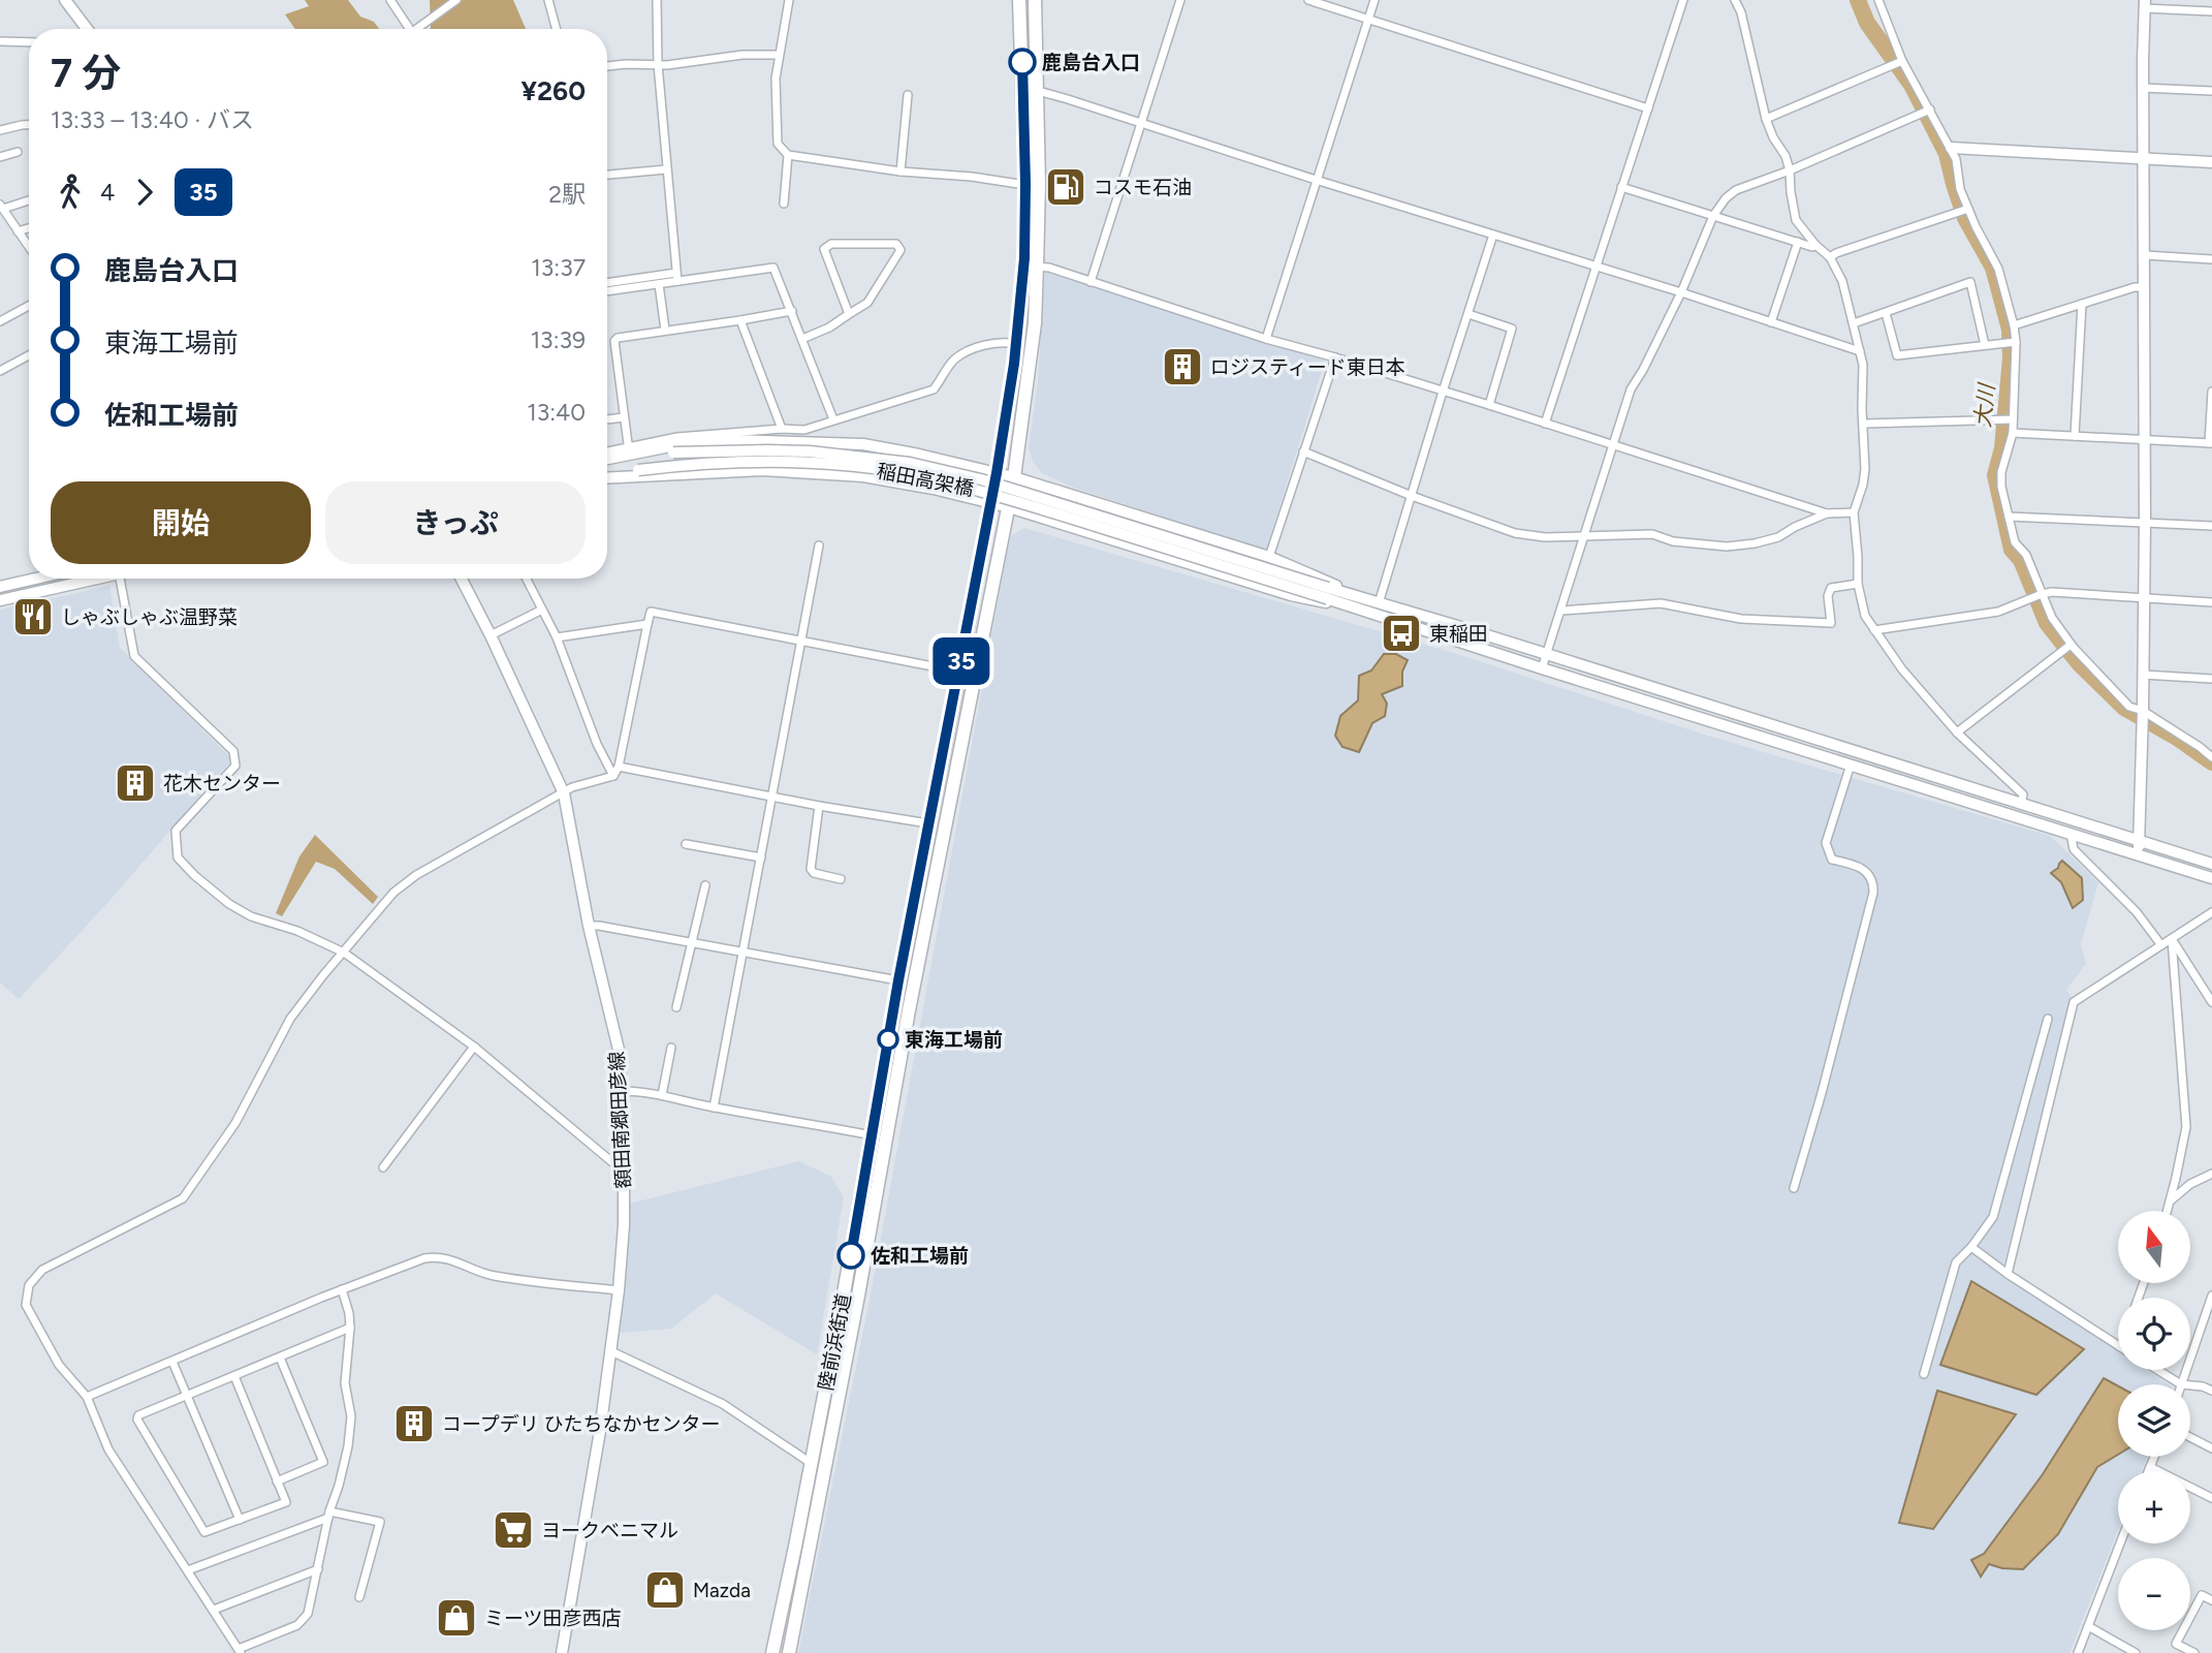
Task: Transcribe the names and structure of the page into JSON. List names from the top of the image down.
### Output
{
  "streets": {
    "highway": ["陸前浜街道"],
    "street": ["稲田高架橋", "額田南郷田彦線"]
  },
  "water": ["大川"],
  "places": {
    "other": ["鹿島台入口", "東海工場前", "佐和工場前"],
    "fuel station": ["コスモ石油"],
    "building": ["ロジスティード東日本", "花木センター", "コープデリ ひたちなかセンター"],
    "restaurant": ["しゃぶしゃぶ温野菜"],
    "bus stop": ["東稲田"],
    "supermarket": ["ヨークベニマル"],
    "shop": ["Mazda", "ミーツ田彦西店"]
  },
  "lines": ["bus line 35"],
  "north": "top",
  "page": {
    "on_map": "35",
    "heading": ["7 分", "13:33 – 13:40 · バス", "¥260"],
    "legs": ["4", "35", "2駅"],
    "list": [
      {
        "name": "鹿島台入口",
        "value": "13:37"
      },
      {
        "name": "東海工場前",
        "value": "13:39"
      },
      {
        "name": "佐和工場前",
        "value": "13:40"
      }
    ],
    "buttons": ["開始", "きっぷ"],
    "map_buttons": ["+", "−"]
  }
}
